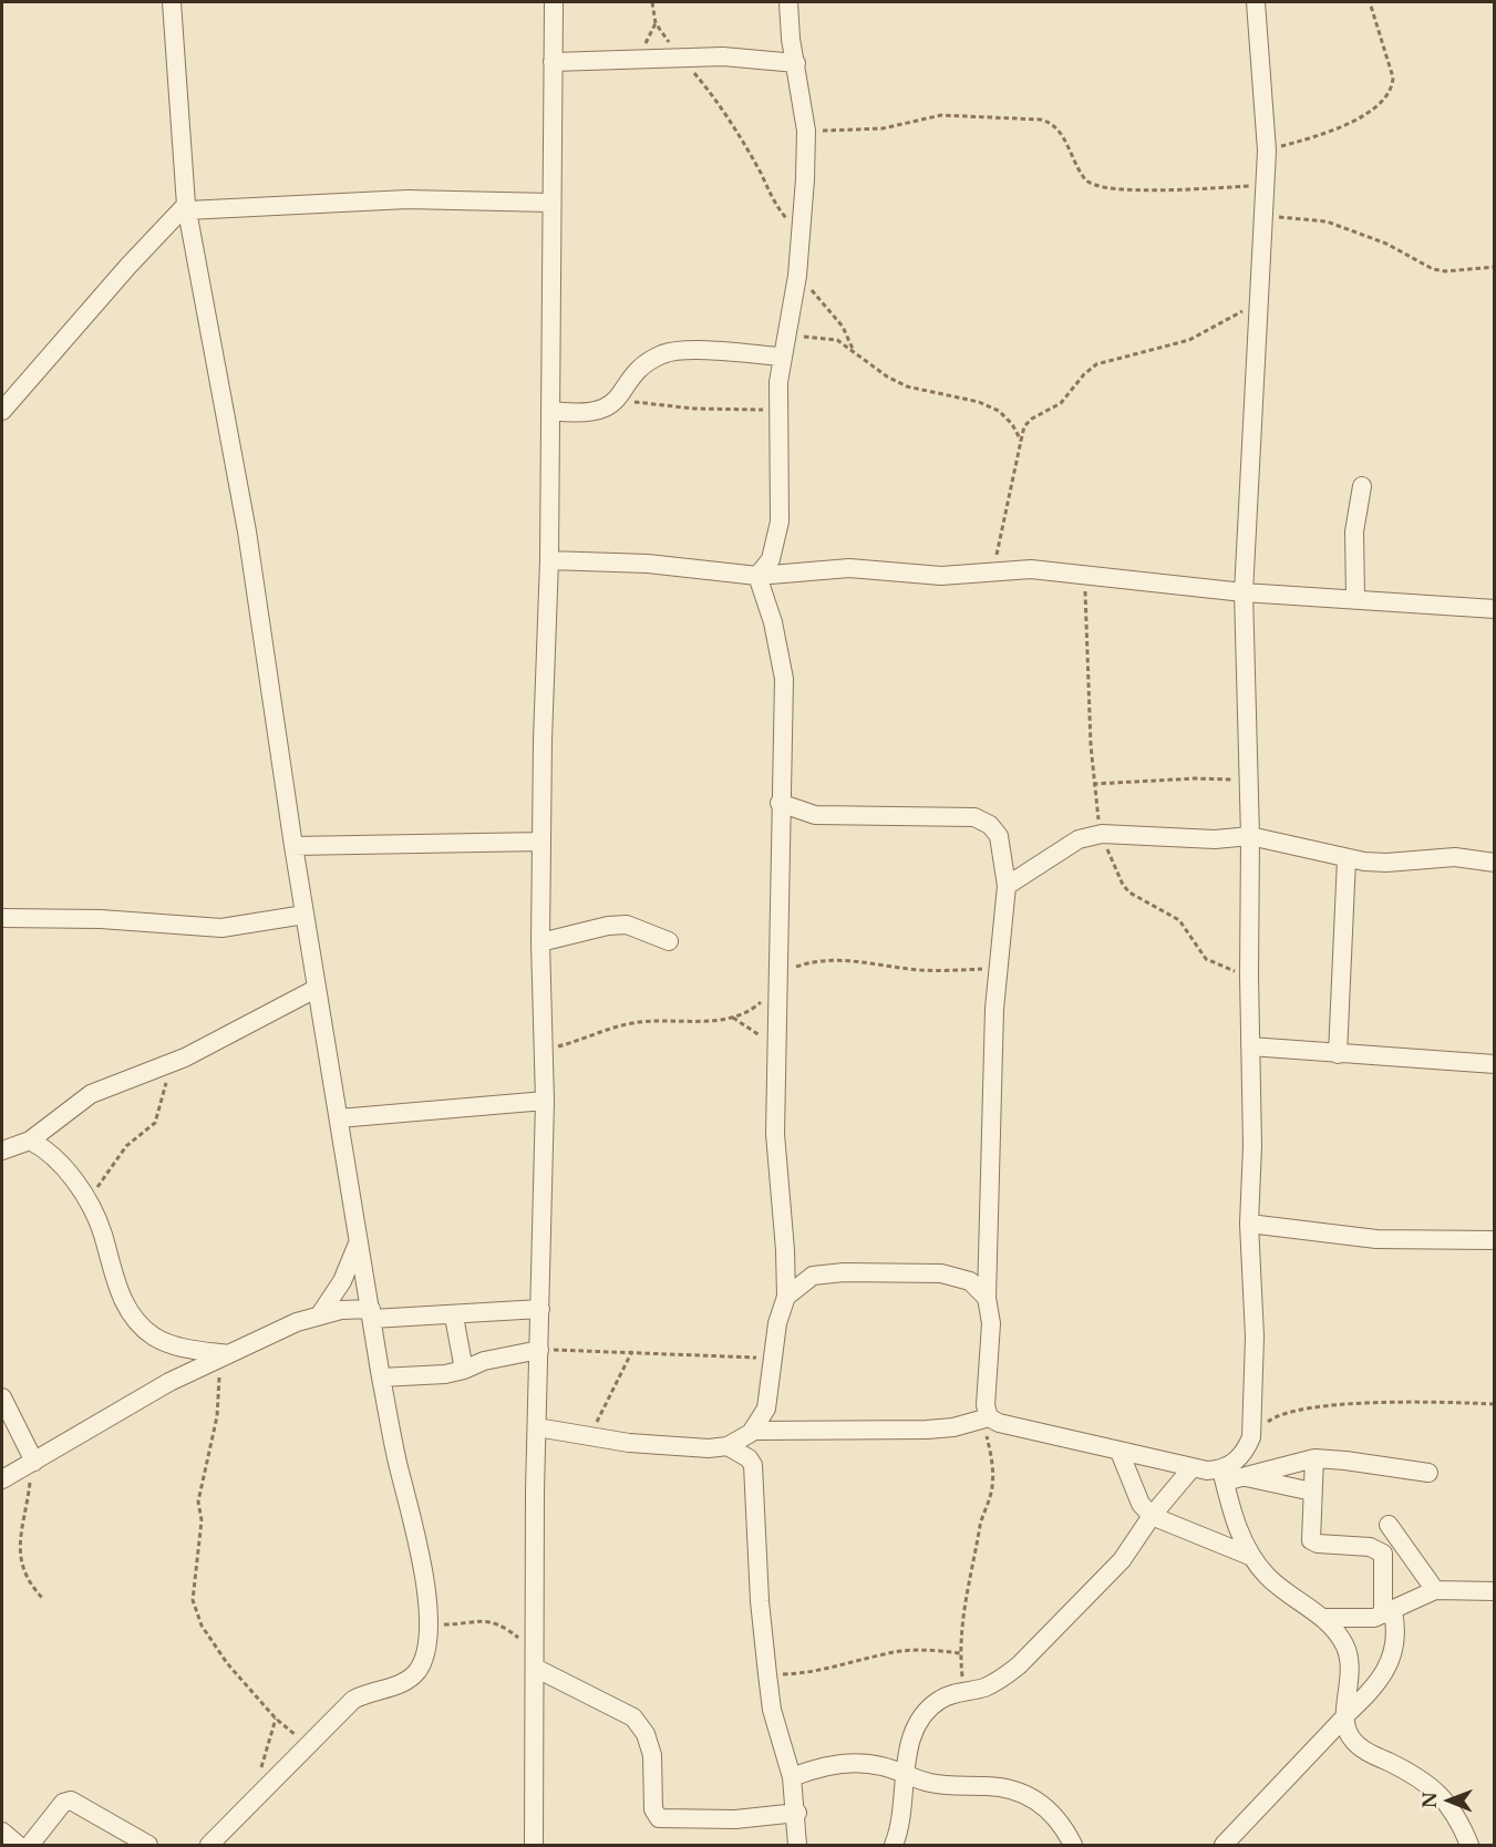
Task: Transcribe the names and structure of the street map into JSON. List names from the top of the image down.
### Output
{
  "north": "left"
}
